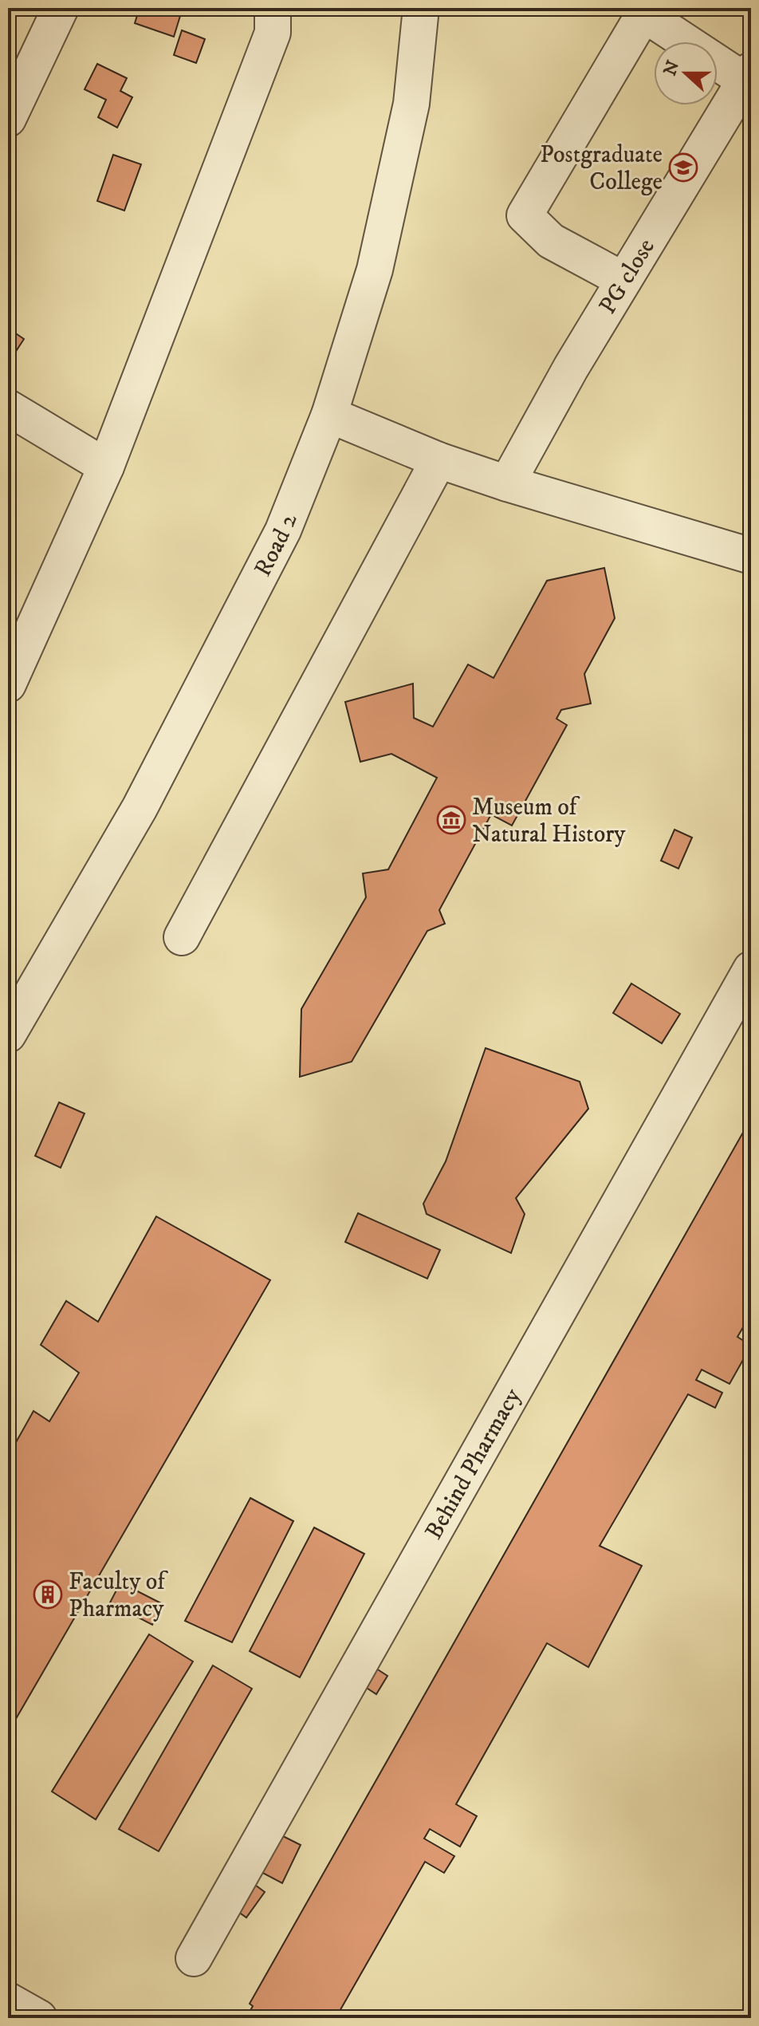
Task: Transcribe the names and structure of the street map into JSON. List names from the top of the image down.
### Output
{
  "streets": {
    "street": ["PG close", "Road 2", "Behind Pharmacy"]
  },
  "places": {
    "school or university": ["Postgraduate College"],
    "museum": ["Museum of Natural History"],
    "building": ["Faculty of Pharmacy"]
  },
  "north": "left"
}
